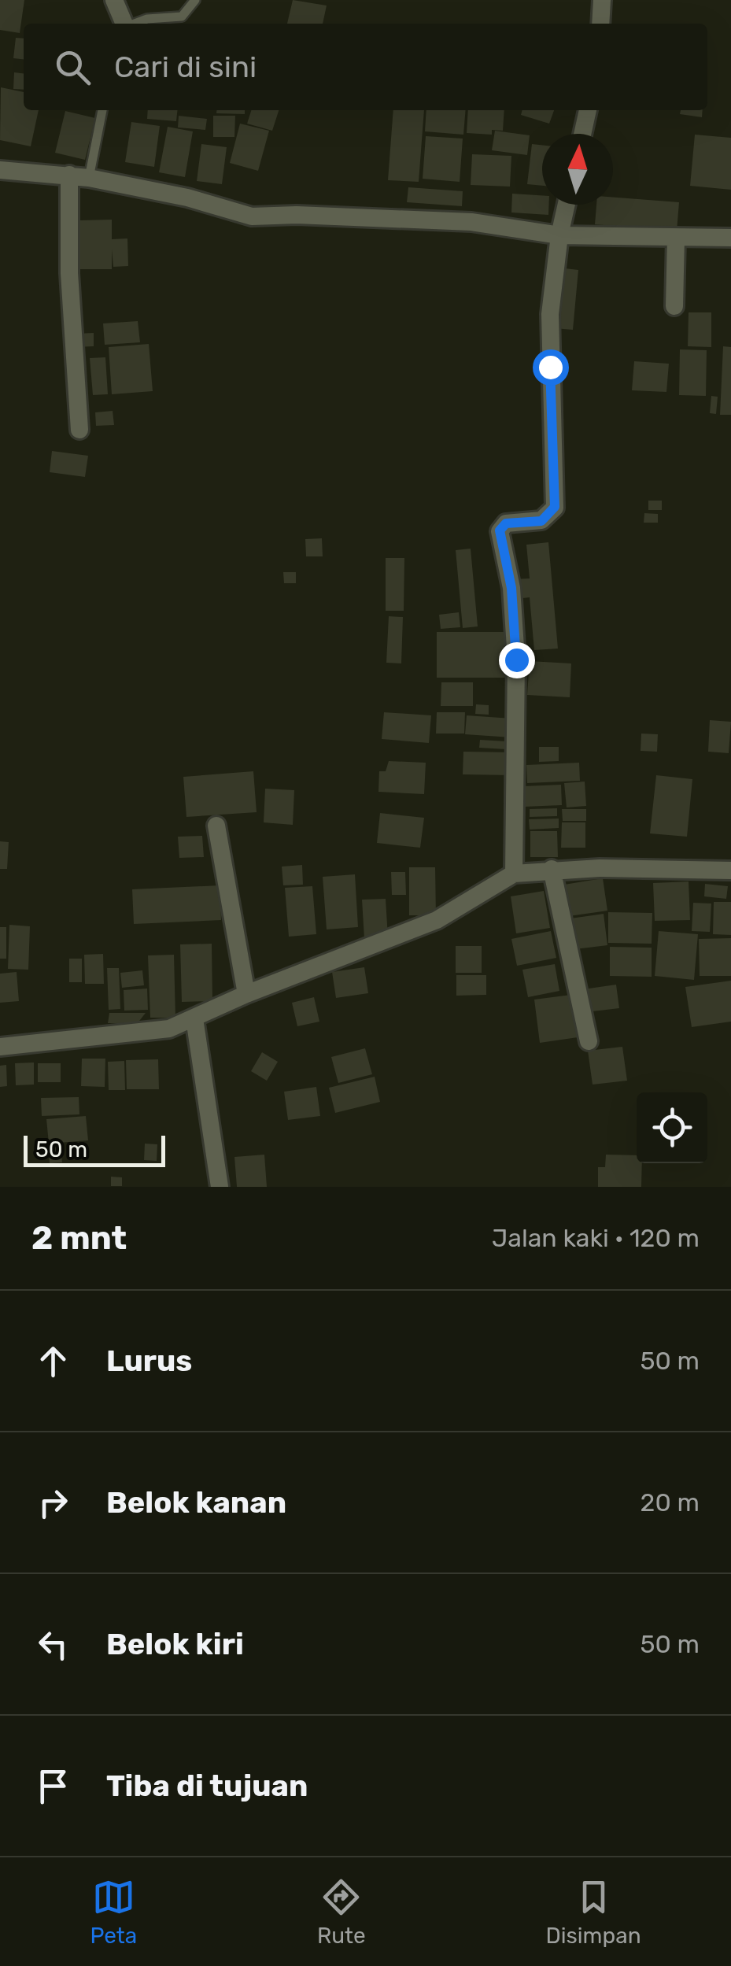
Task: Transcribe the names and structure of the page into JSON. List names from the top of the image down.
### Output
{
  "scale_bar": "50 m",
  "north": "top",
  "page": {
    "search": "Cari di sini",
    "scale": "50 m",
    "heading": ["2 mnt", "Jalan kaki · 120 m"],
    "list": [
      ["Lurus", "50 m"],
      ["Belok kanan", "20 m"],
      ["Belok kiri", "50 m"],
      "Tiba di tujuan"
    ],
    "nav": ["Peta", "Rute", "Disimpan"]
  }
}
